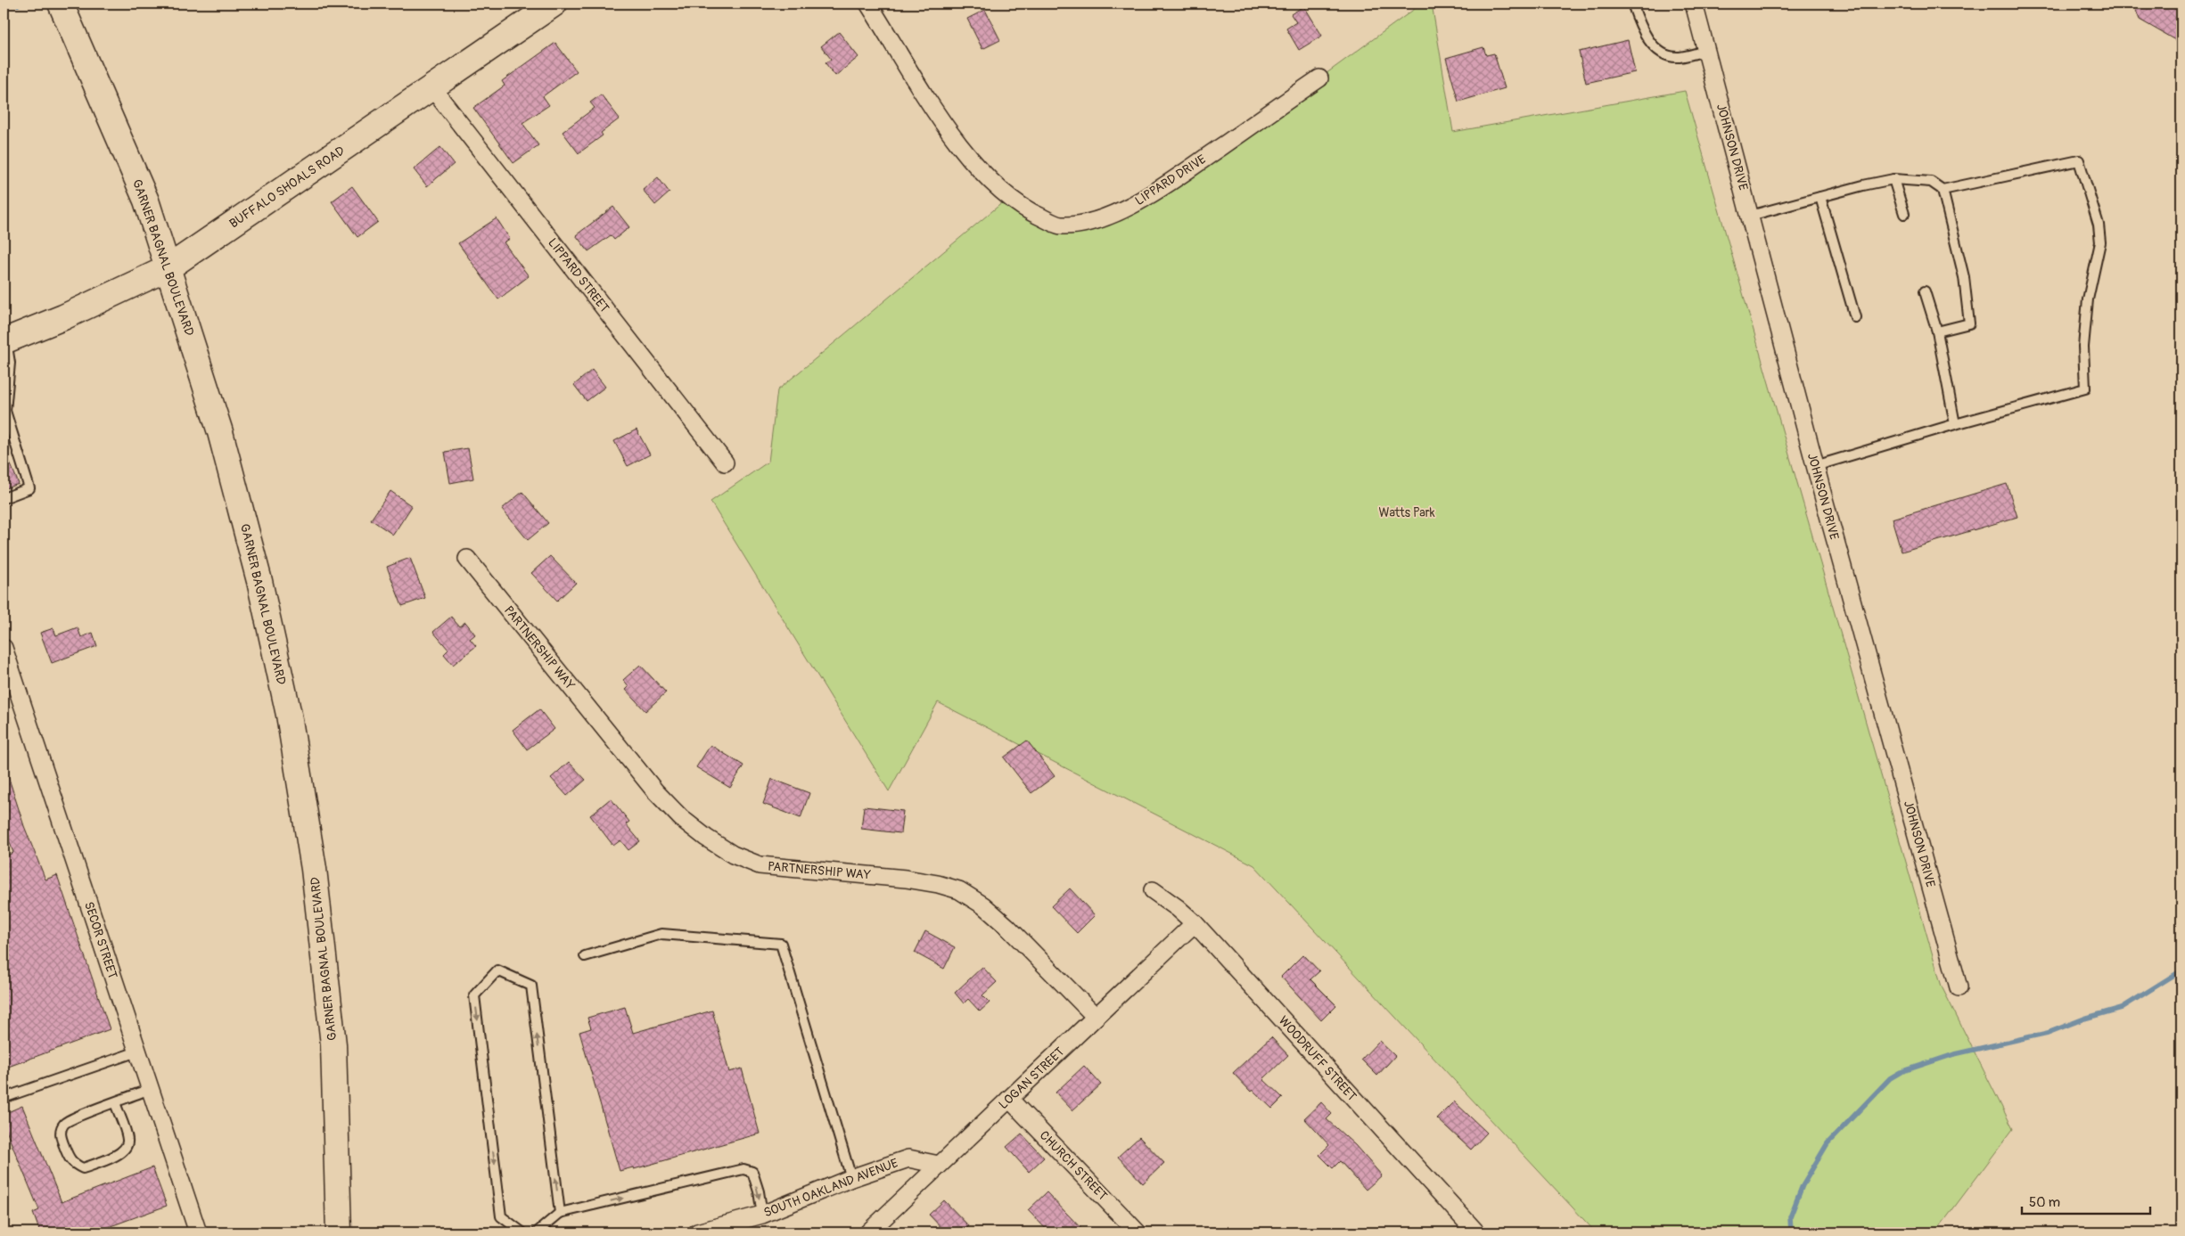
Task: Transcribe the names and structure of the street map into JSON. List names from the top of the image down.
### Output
{
  "streets": {
    "main road": ["BUFFALO SHOALS ROAD", "GARNER BAGNAL BOULEVARD"],
    "street": [
      "JOHNSON DRIVE",
      "LIPPARD DRIVE",
      "LIPPARD STREET",
      "PARTNERSHIP WAY",
      "SECOR STREET",
      "WOODRUFF STREET",
      "LOGAN STREET",
      "CHURCH STREET",
      "SOUTH OAKLAND AVENUE"
    ]
  },
  "crossings": [
    ["BUFFALO SHOALS ROAD", "GARNER BAGNAL BOULEVARD"],
    ["BUFFALO SHOALS ROAD", "LIPPARD STREET"],
    ["PARTNERSHIP WAY", "LOGAN STREET"],
    ["WOODRUFF STREET", "LOGAN STREET"],
    ["LOGAN STREET", "CHURCH STREET"],
    ["LOGAN STREET", "SOUTH OAKLAND AVENUE"]
  ],
  "parks": ["Watts Park"],
  "scale_bar": "50 m"
}
